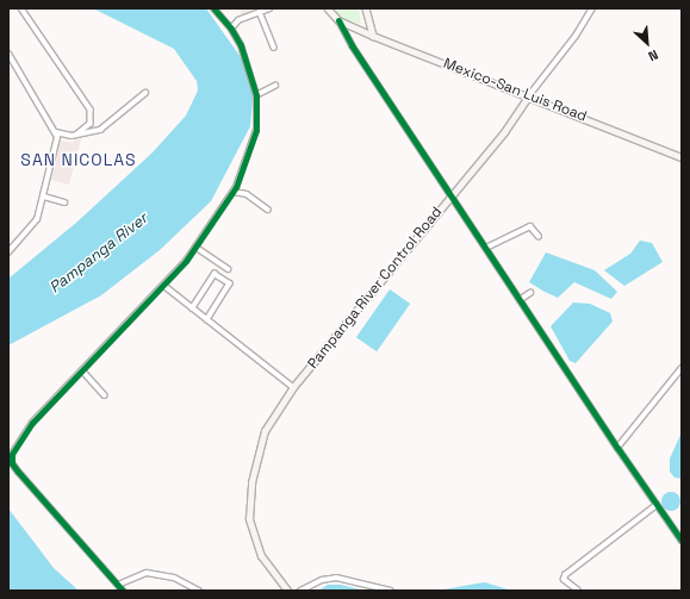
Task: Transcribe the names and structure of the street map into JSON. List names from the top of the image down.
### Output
{
  "streets": {
    "main road": ["Mexico-San Luis Road", "Pampanga River Control Road"]
  },
  "crossings": [
    ["Mexico-San Luis Road", "Pampanga River Control Road"]
  ],
  "districts": ["SAN NICOLAS"],
  "water": ["Pampanga River"],
  "north": "bottom right"
}
